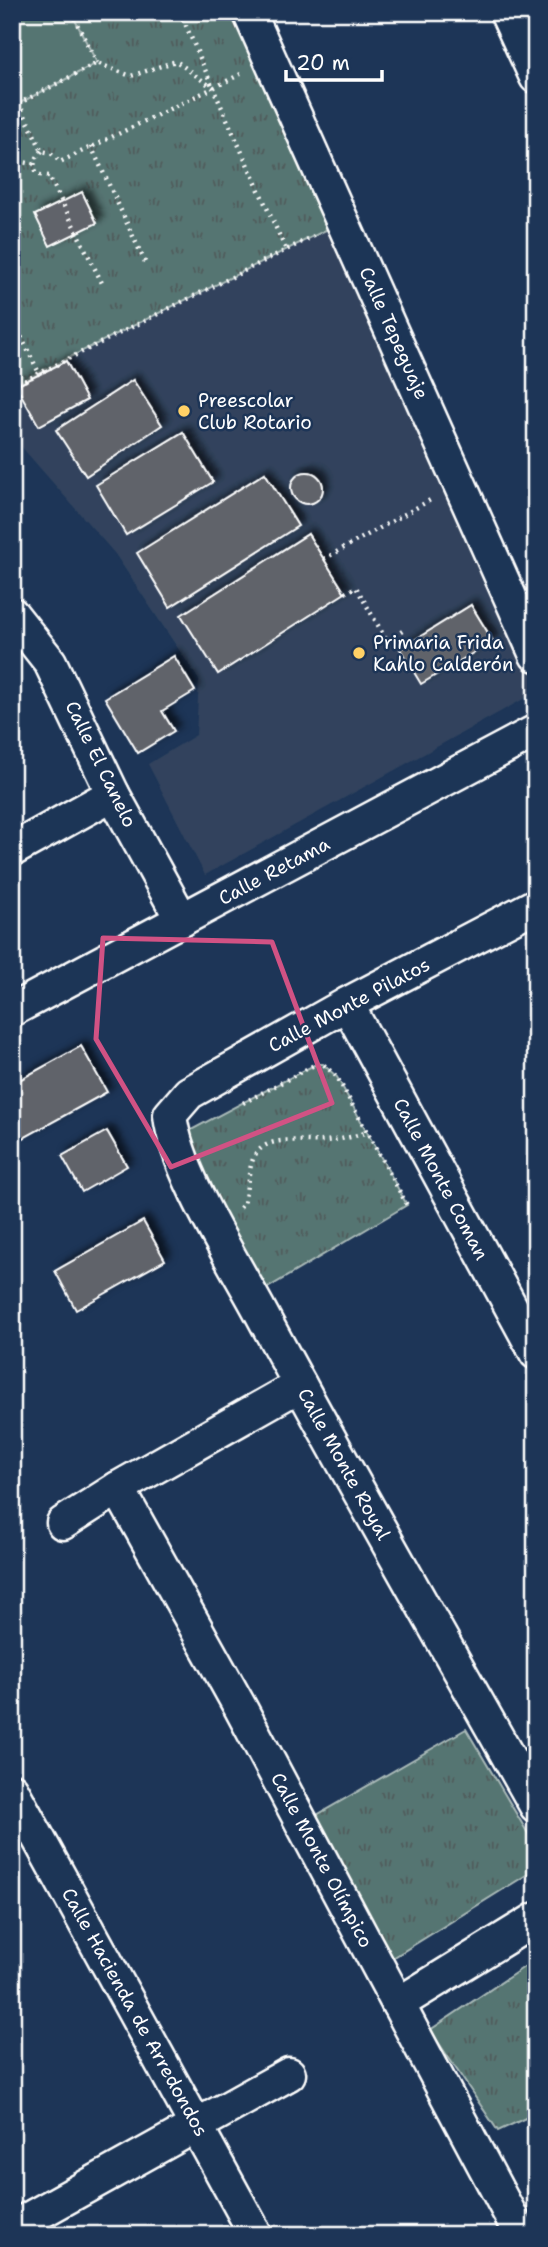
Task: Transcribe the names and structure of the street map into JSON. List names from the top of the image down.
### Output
{
  "streets": {
    "street": [
      "Calle Tepeguaje",
      "Calle El Canelo",
      "Calle Retama",
      "Calle Monte Pilatos",
      "Calle Monte Coman",
      "Calle Monte Royal",
      "Calle Monte Olímpico",
      "Calle Hacienda de Arredondos"
    ]
  },
  "crossings": [
    ["Calle El Canelo", "Calle Retama"],
    ["Calle Monte Pilatos", "Calle Monte Coman"],
    ["Calle Monte Pilatos", "Calle Monte Royal"]
  ],
  "places": ["Preescolar Club Rotario", "Primaria Frida Kahlo Calderón"],
  "scale_bar": "20 m"
}
